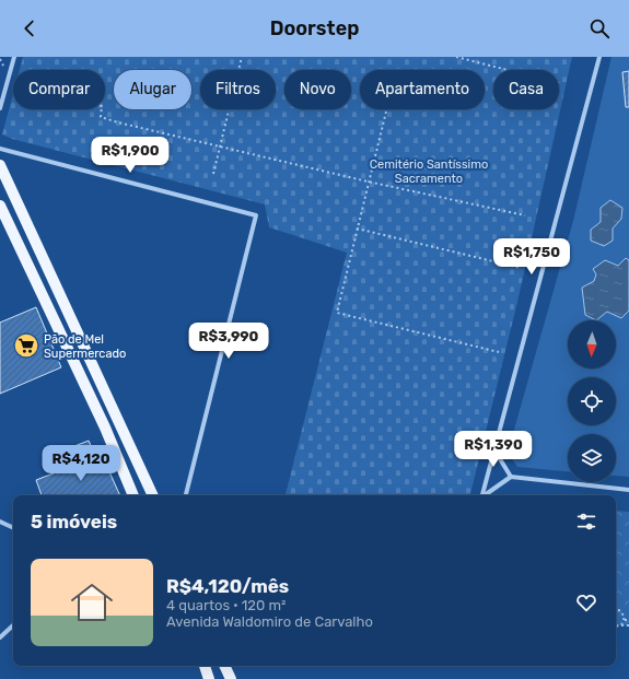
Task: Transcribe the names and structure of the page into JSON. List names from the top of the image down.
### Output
{
  "parks": ["Cemitério Santíssimo Sacramento"],
  "places": {
    "supermarket": ["Pão de Mel Supermercado"]
  },
  "north": "bottom",
  "page": {
    "header": "Doorstep",
    "chip": [
      "Comprar",
      "Alugar",
      "Filtros",
      "Novo",
      "Apartamento",
      "Casa"
    ],
    "price": [
      "R$1,900",
      "R$1,750",
      "R$3,990",
      "R$1,390",
      "R$4,120"
    ],
    "heading": "5 imóveis",
    "list": [
      {
        "name": "R$4,120/mês",
        "note": "4 quartos · 120 m² · Avenida Waldomiro de Carvalho"
      }
    ]
  }
}
